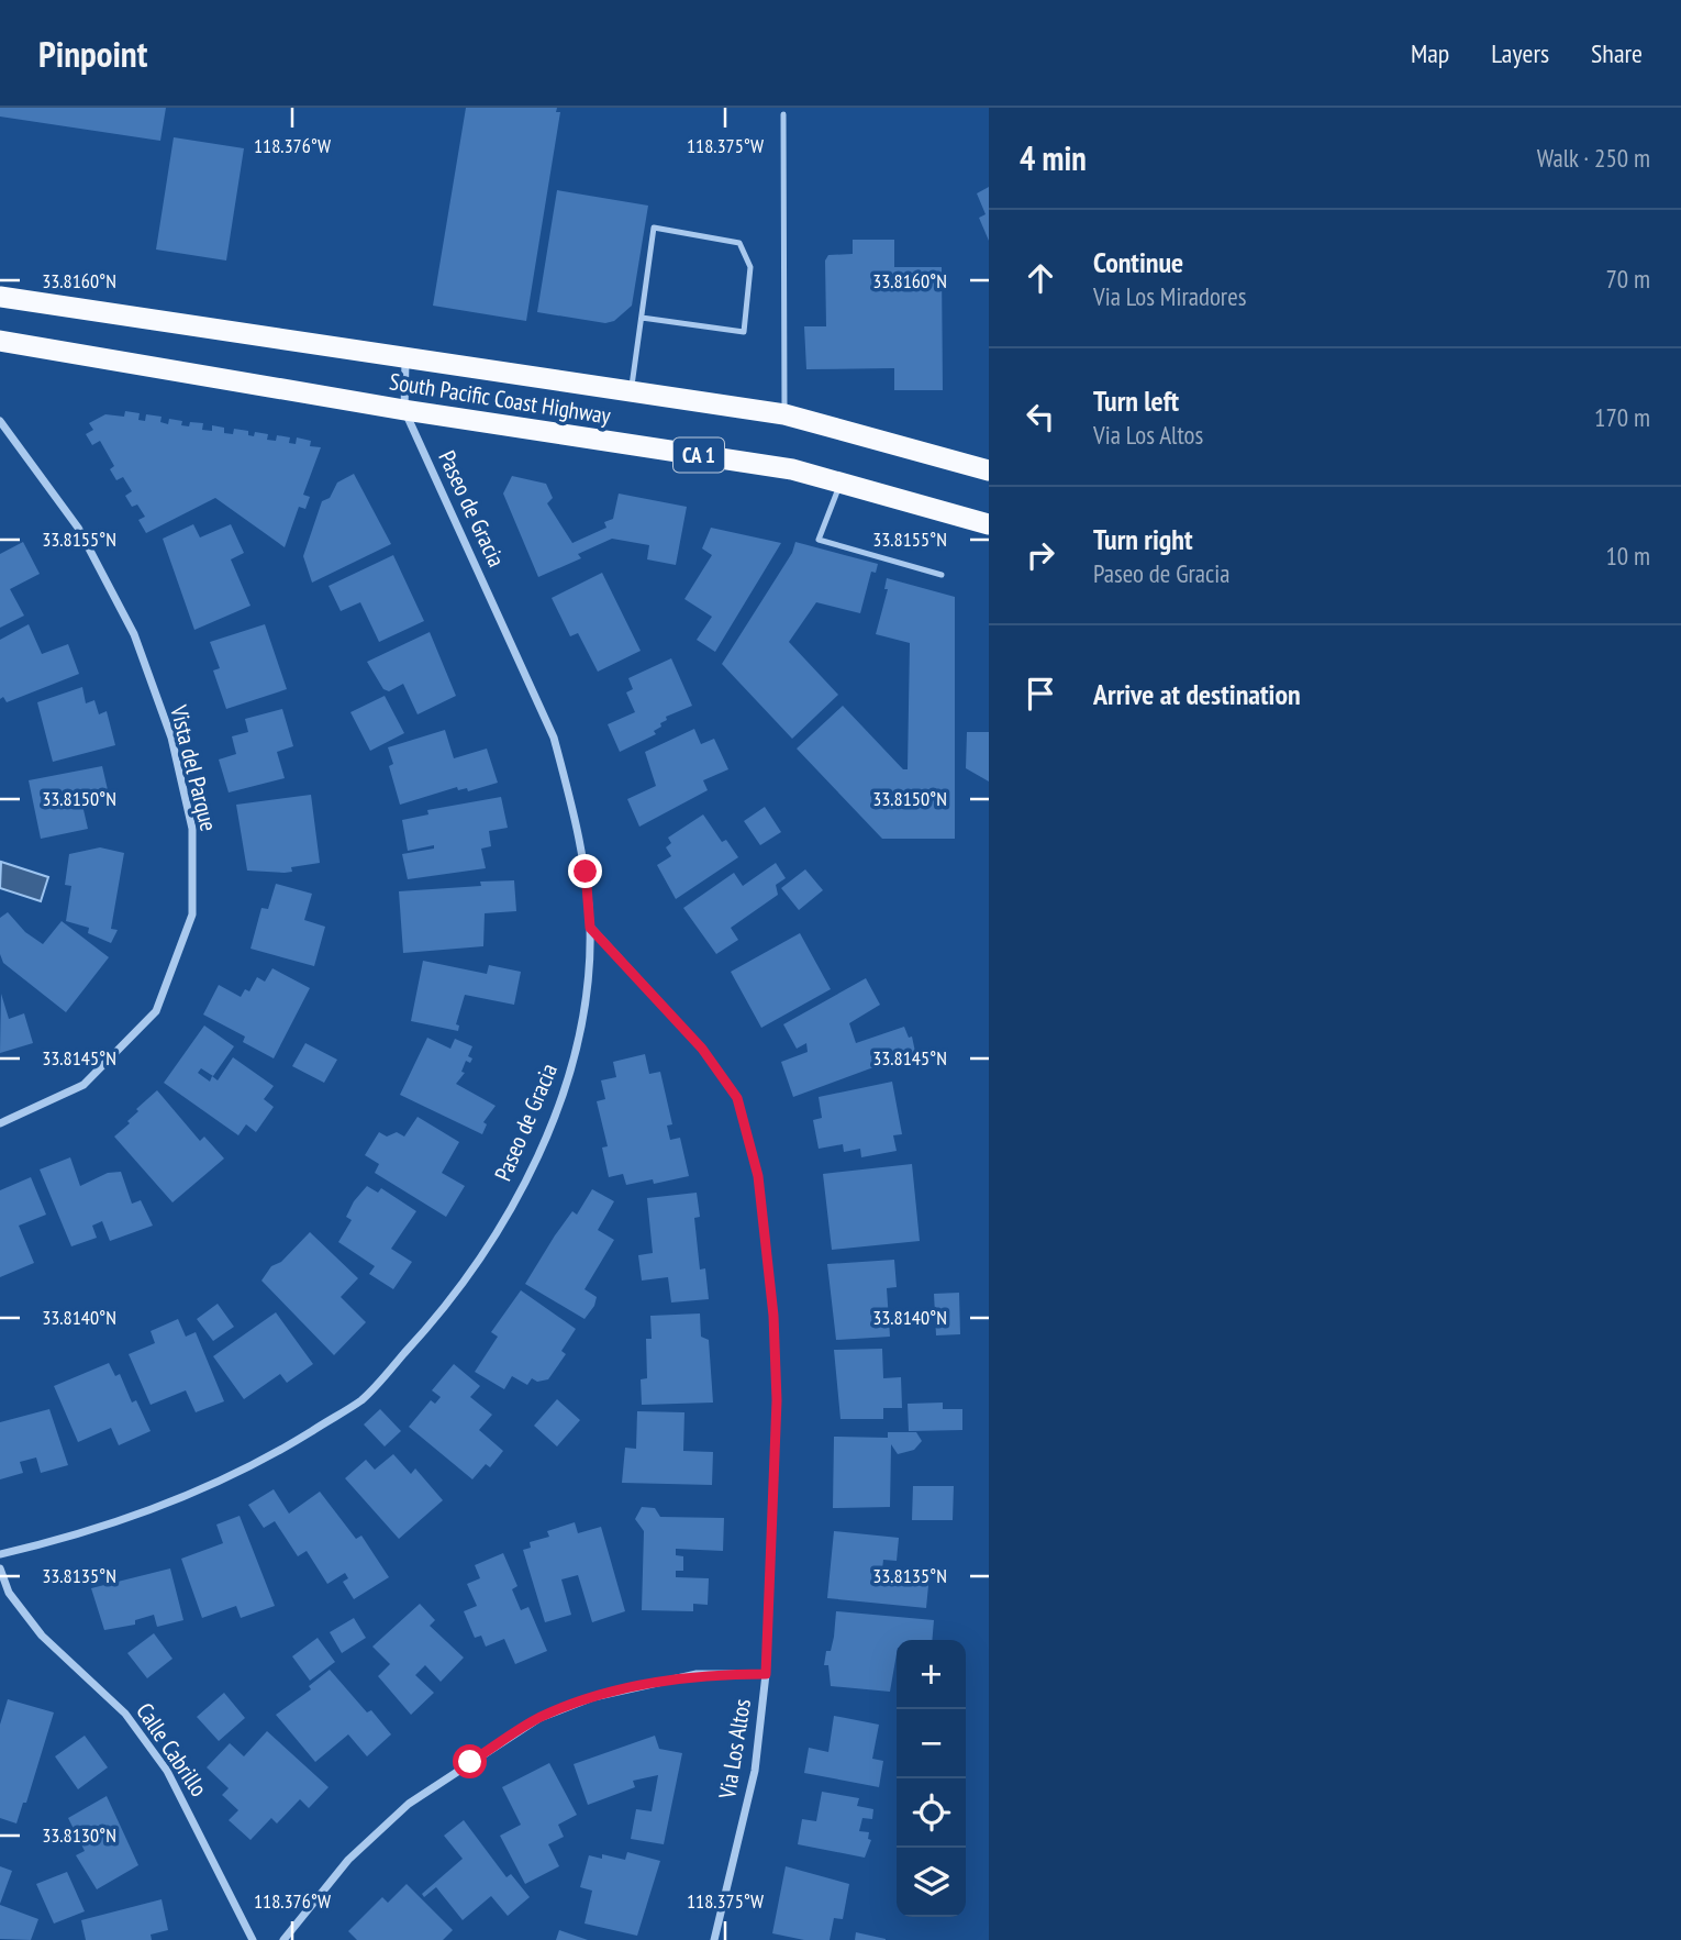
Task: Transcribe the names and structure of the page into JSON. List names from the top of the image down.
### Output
{
  "streets": {
    "highway": ["South Pacific Coast Highway", "CA 1"],
    "street": [
      "Paseo de Gracia",
      "Vista del Parque",
      "Via Los Altos",
      "Calle Cabrillo"
    ]
  },
  "crossings": [
    ["South Pacific Coast Highway", "Paseo de Gracia"],
    ["Paseo de Gracia", "Via Los Altos"]
  ],
  "page": {
    "header": "Pinpoint",
    "nav": ["Map", "Layers", "Share"],
    "heading": ["4 min", "Walk · 250 m"],
    "list": [
      ["Continue", "Via Los Miradores", "70 m"],
      ["Turn left", "Via Los Altos", "170 m"],
      ["Turn right", "Paseo de Gracia", "10 m"],
      "Arrive at destination"
    ],
    "map_buttons": ["+", "−"]
  },
  "coordinates": [
    "118.376°W",
    "118.375°W",
    "33.8160°N",
    "33.8155°N",
    "33.8150°N",
    "33.8145°N",
    "33.8140°N",
    "33.8135°N",
    "33.8130°N"
  ]
}
